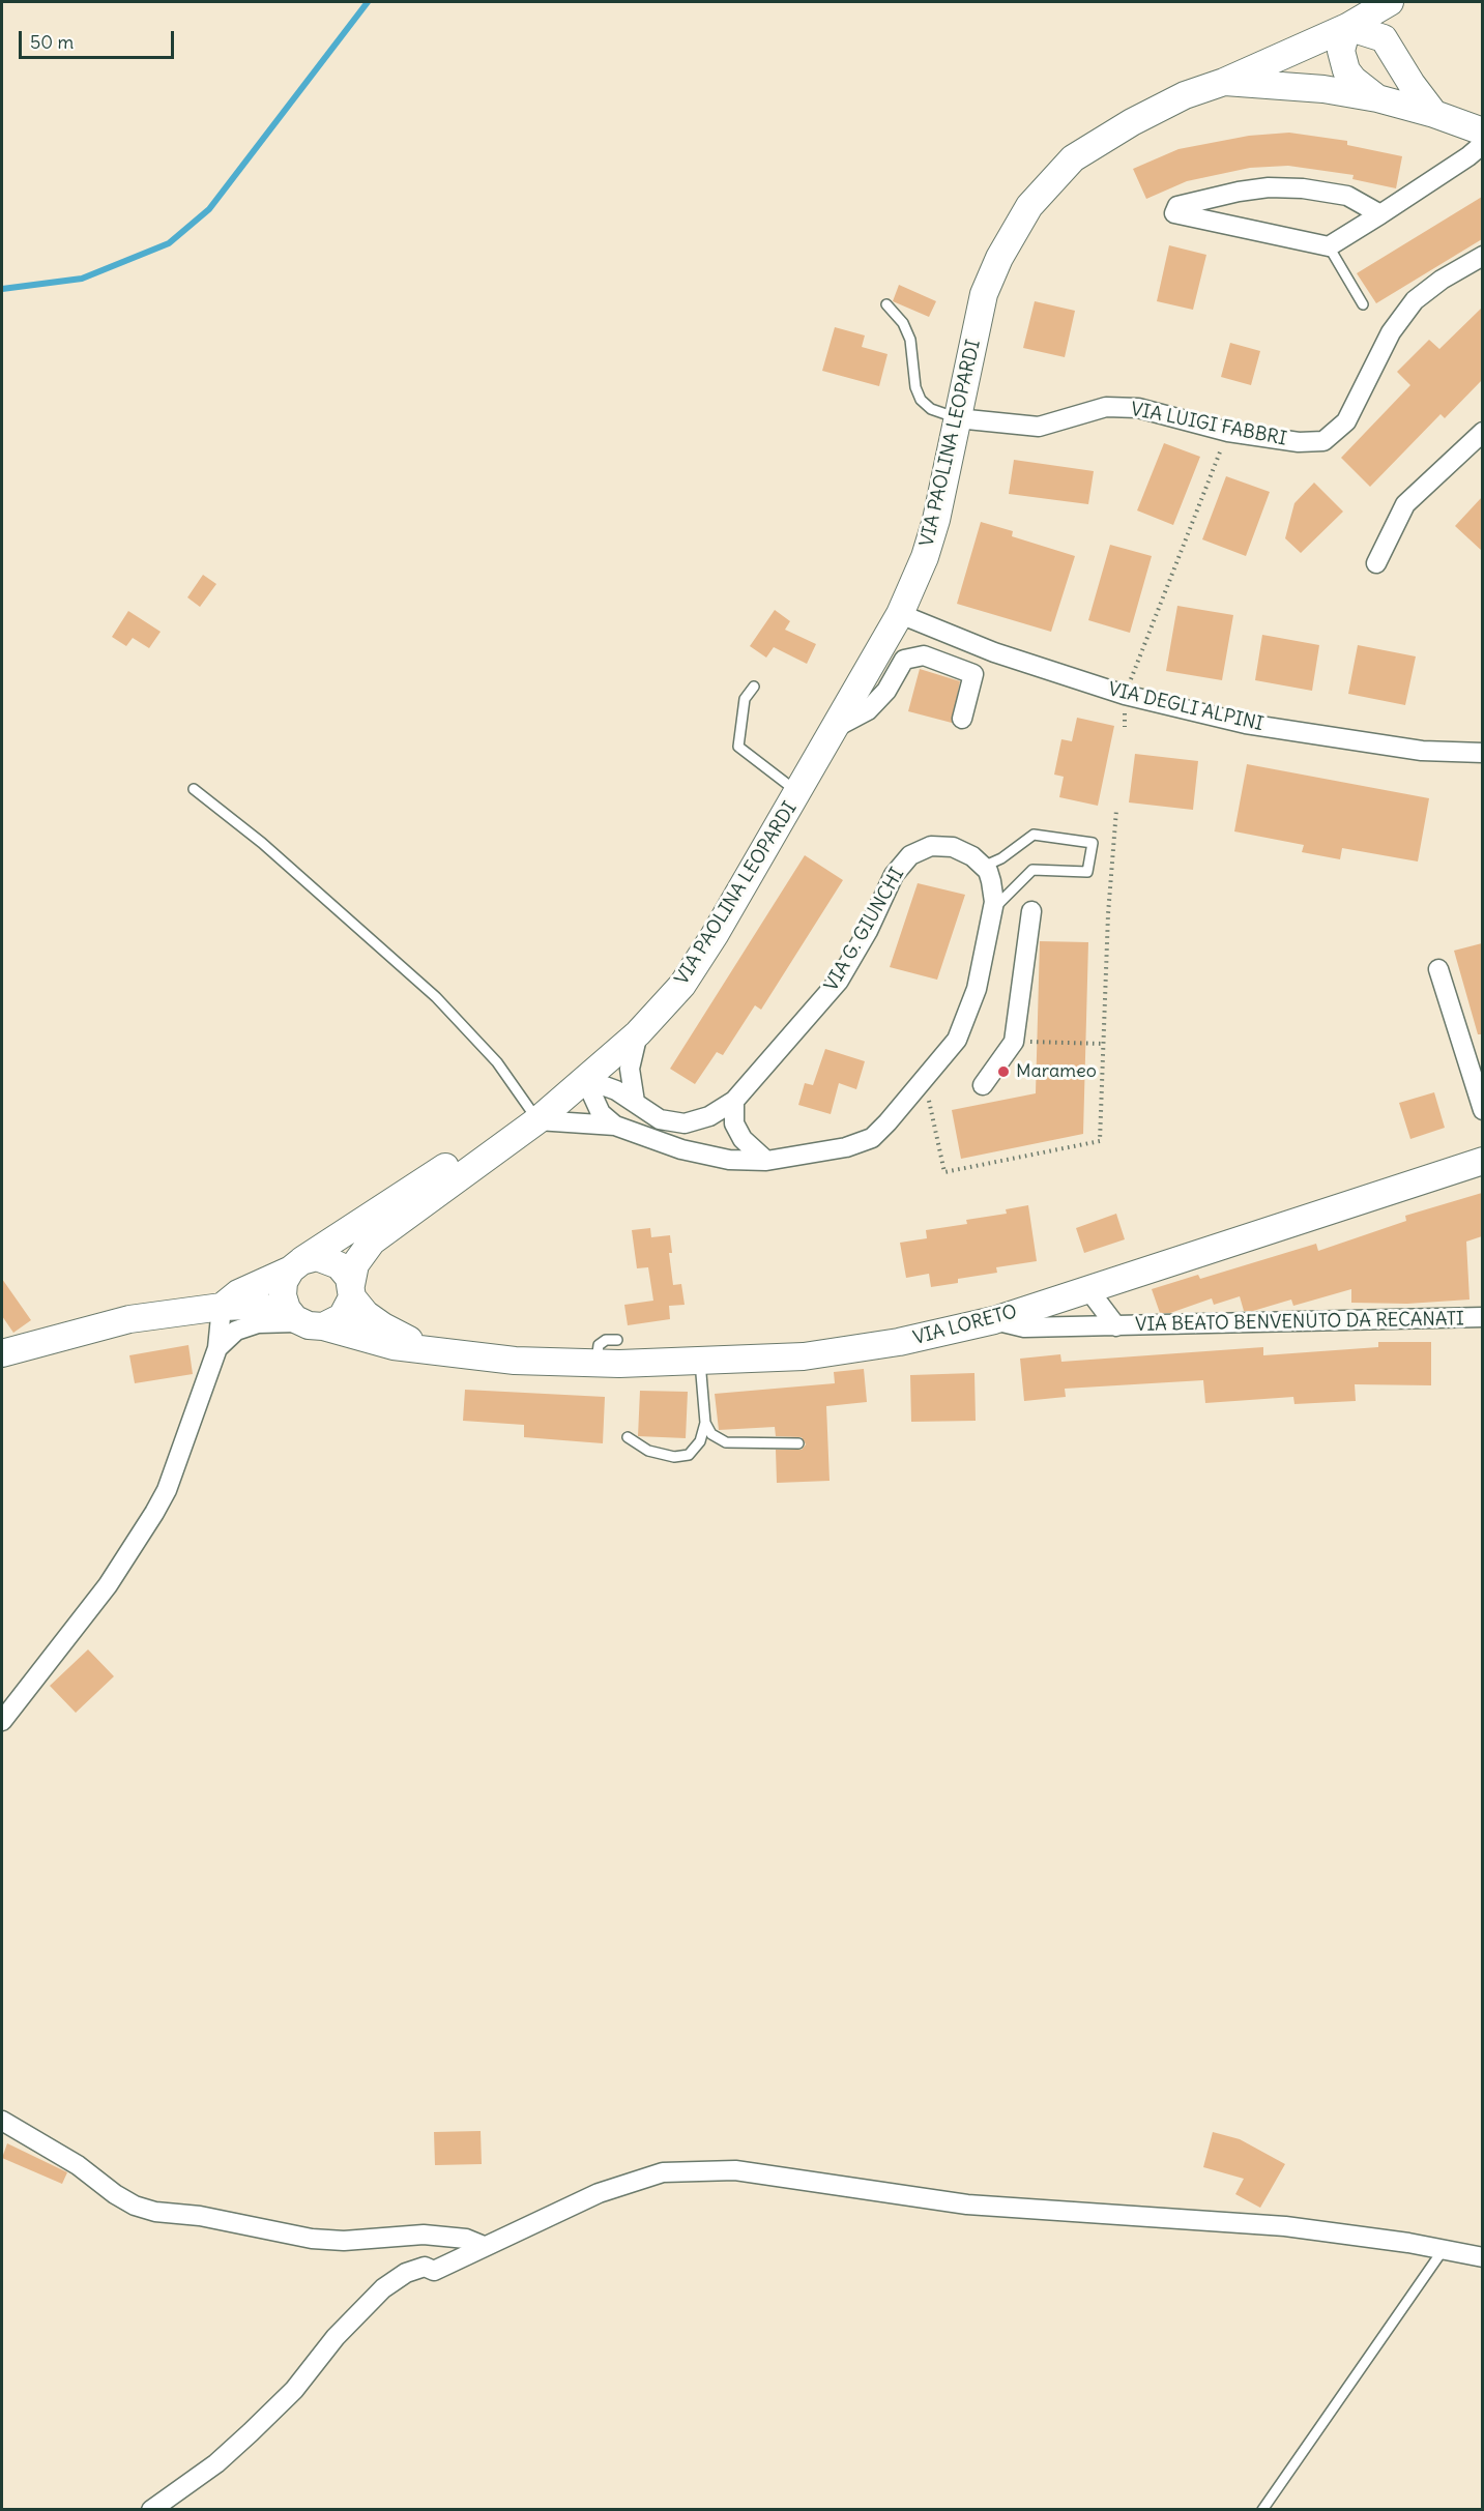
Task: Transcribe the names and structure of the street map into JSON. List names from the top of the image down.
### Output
{
  "streets": {
    "main road": ["VIA PAOLINA LEOPARDI", "VIA LORETO"],
    "street": [
      "VIA LUIGI FABBRI",
      "VIA DEGLI ALPINI",
      "VIA G. GIUNCHI",
      "VIA BEATO BENVENUTO DA RECANATI"
    ]
  },
  "crossings": [
    ["VIA LUIGI FABBRI", "VIA PAOLINA LEOPARDI"],
    ["VIA PAOLINA LEOPARDI", "VIA DEGLI ALPINI"],
    ["VIA PAOLINA LEOPARDI", "VIA G. GIUNCHI"],
    ["VIA PAOLINA LEOPARDI", "VIA LORETO"],
    ["VIA BEATO BENVENUTO DA RECANATI", "VIA LORETO"]
  ],
  "places": ["Marameo"],
  "scale_bar": "50 m"
}
